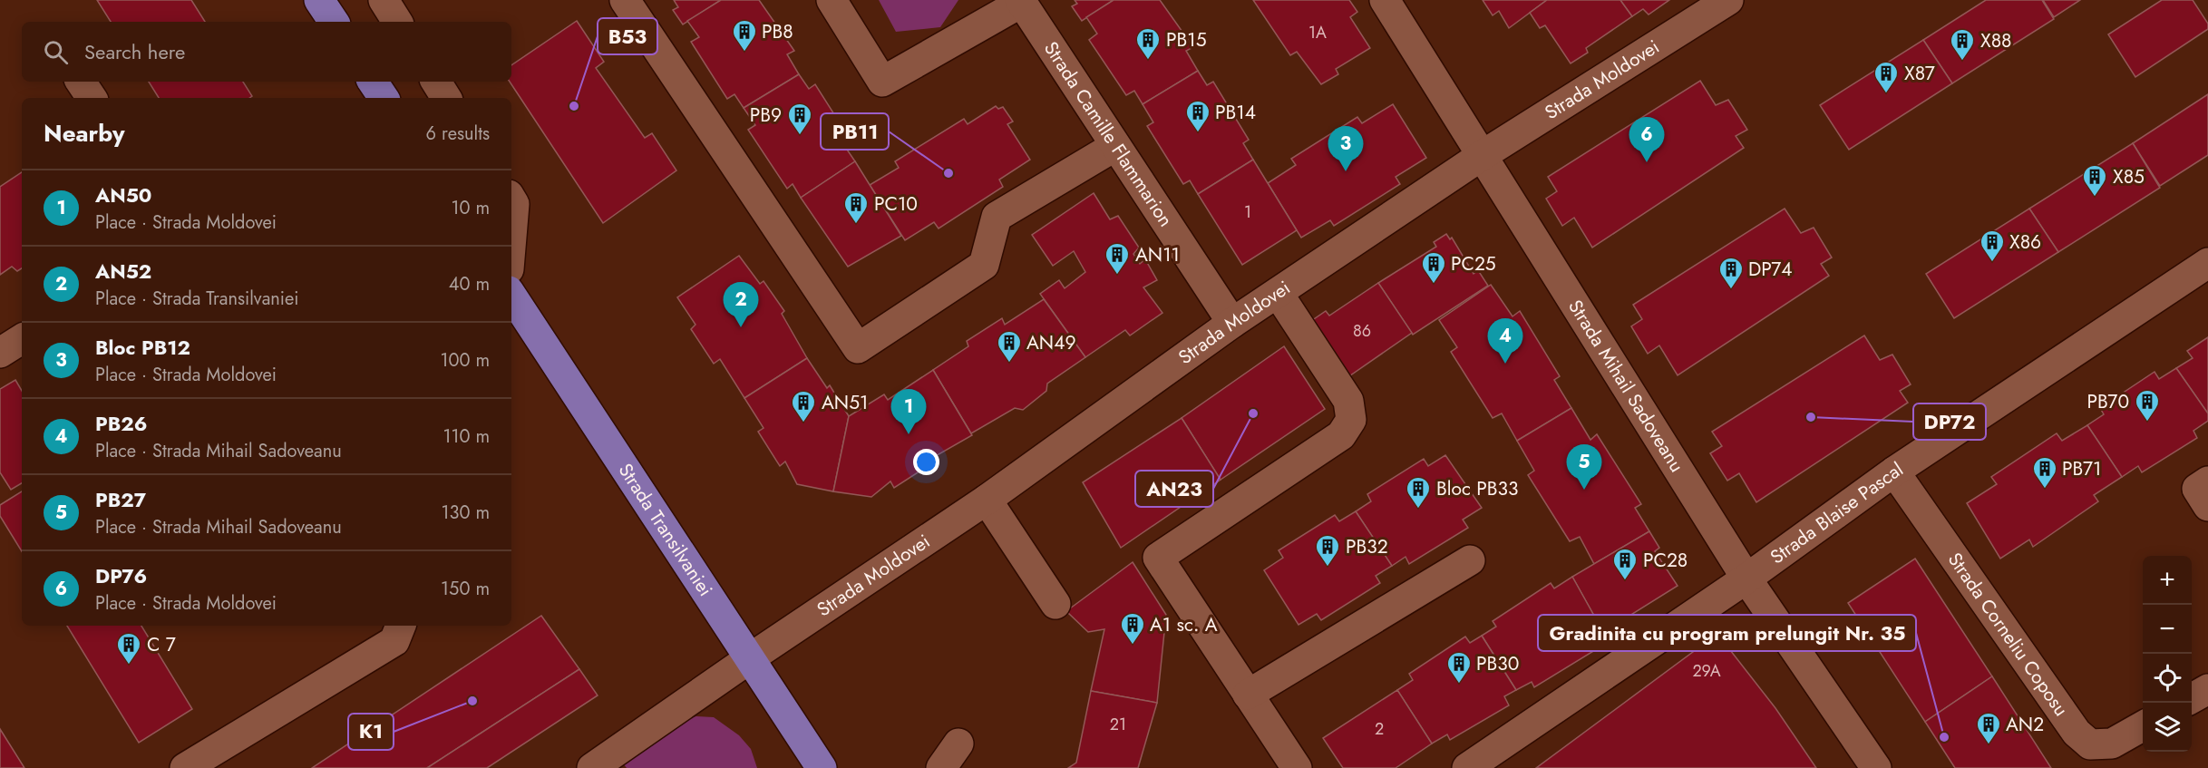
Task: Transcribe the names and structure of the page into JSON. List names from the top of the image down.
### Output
{
  "streets": {
    "main road": ["Strada Transilvaniei"],
    "street": [
      "Strada Moldovei",
      "Strada Camille Flammarion",
      "Strada Mihail Sadoveanu",
      "Strada Blaise Pascal",
      "Strada Corneliu Coposu"
    ]
  },
  "crossings": [
    ["Strada Moldovei", "Strada Camille Flammarion"],
    ["Strada Moldovei", "Strada Mihail Sadoveanu"],
    ["Strada Moldovei", "Strada Transilvaniei"],
    ["Strada Mihail Sadoveanu", "Strada Blaise Pascal"],
    ["Strada Blaise Pascal", "Strada Corneliu Coposu"]
  ],
  "places": {
    "building": [
      "PB8",
      "PB15",
      "X88",
      "X87",
      "PB14",
      "PB9",
      "X85",
      "PC10",
      "X86",
      "AN11",
      "PC25",
      "DP74",
      "AN49",
      "PB70",
      "AN51",
      "PB71",
      "Bloc PB33",
      "PB32",
      "PC28",
      "A1 sc. A",
      "C 7",
      "PB30",
      "AN2"
    ],
    "other": [
      "B53",
      "PB11",
      "AN23",
      "DP72",
      "K1",
      "Gradinita cu program prelungit Nr. 35"
    ]
  },
  "house_numbers": [
    "1A",
    "1",
    "86",
    "29A",
    "21",
    "2"
  ],
  "page": {
    "search": "Search here",
    "heading": ["Nearby", "6 results"],
    "pins": [
      "6",
      "3",
      "2",
      "4",
      "1",
      "5"
    ],
    "list": [
      {
        "mark": "1",
        "name": "AN50",
        "note": "Place · Strada Moldovei",
        "value": "10 m"
      },
      {
        "mark": "2",
        "name": "AN52",
        "note": "Place · Strada Transilvaniei",
        "value": "40 m"
      },
      {
        "mark": "3",
        "name": "Bloc PB12",
        "note": "Place · Strada Moldovei",
        "value": "100 m"
      },
      {
        "mark": "4",
        "name": "PB26",
        "note": "Place · Strada Mihail Sadoveanu",
        "value": "110 m"
      },
      {
        "mark": "5",
        "name": "PB27",
        "note": "Place · Strada Mihail Sadoveanu",
        "value": "130 m"
      },
      {
        "mark": "6",
        "name": "DP76",
        "note": "Place · Strada Moldovei",
        "value": "150 m"
      }
    ],
    "map_buttons": ["+", "−"]
  }
}
